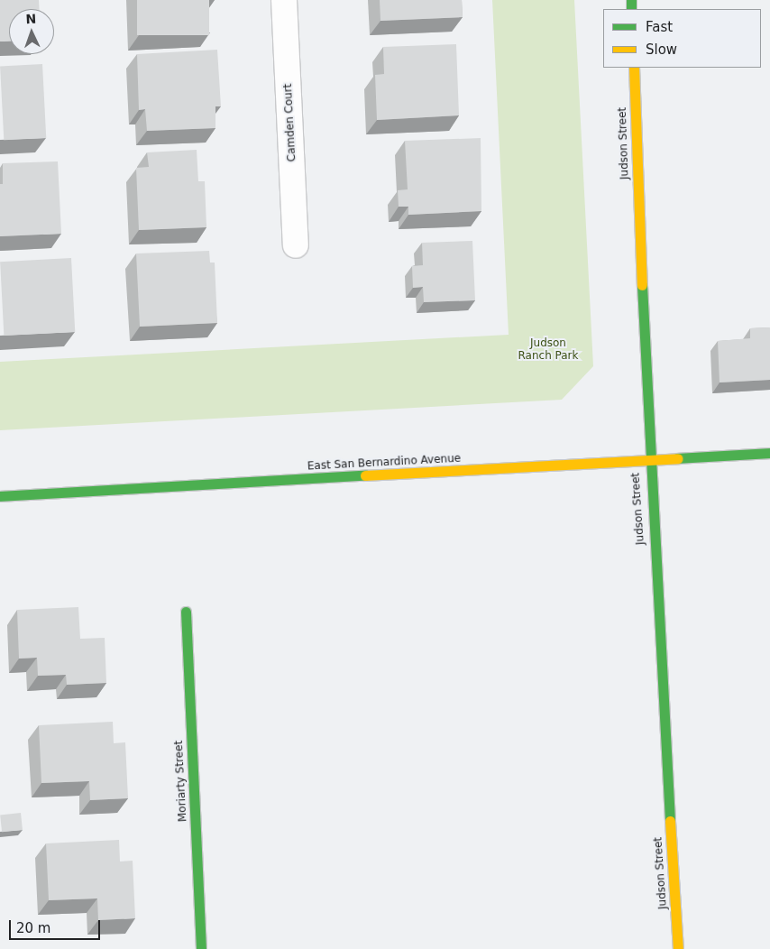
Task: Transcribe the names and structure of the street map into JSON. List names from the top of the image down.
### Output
{
  "streets": {
    "street": [
      "Camden Court",
      "Judson Street",
      "East San Bernardino Avenue",
      "Moriarty Street"
    ]
  },
  "crossings": [
    ["Judson Street", "East San Bernardino Avenue"]
  ],
  "parks": ["Judson Ranch Park"],
  "legend": ["Fast", "Slow"],
  "scale_bar": "20 m",
  "north": "top"
}
